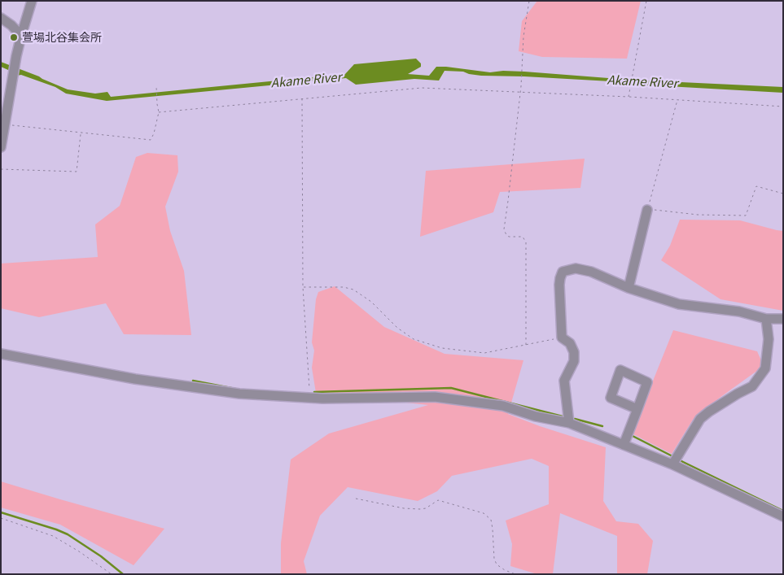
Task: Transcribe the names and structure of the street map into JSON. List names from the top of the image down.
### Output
{
  "water": ["Akame River"],
  "places": ["萱場北谷集会所"]
}
